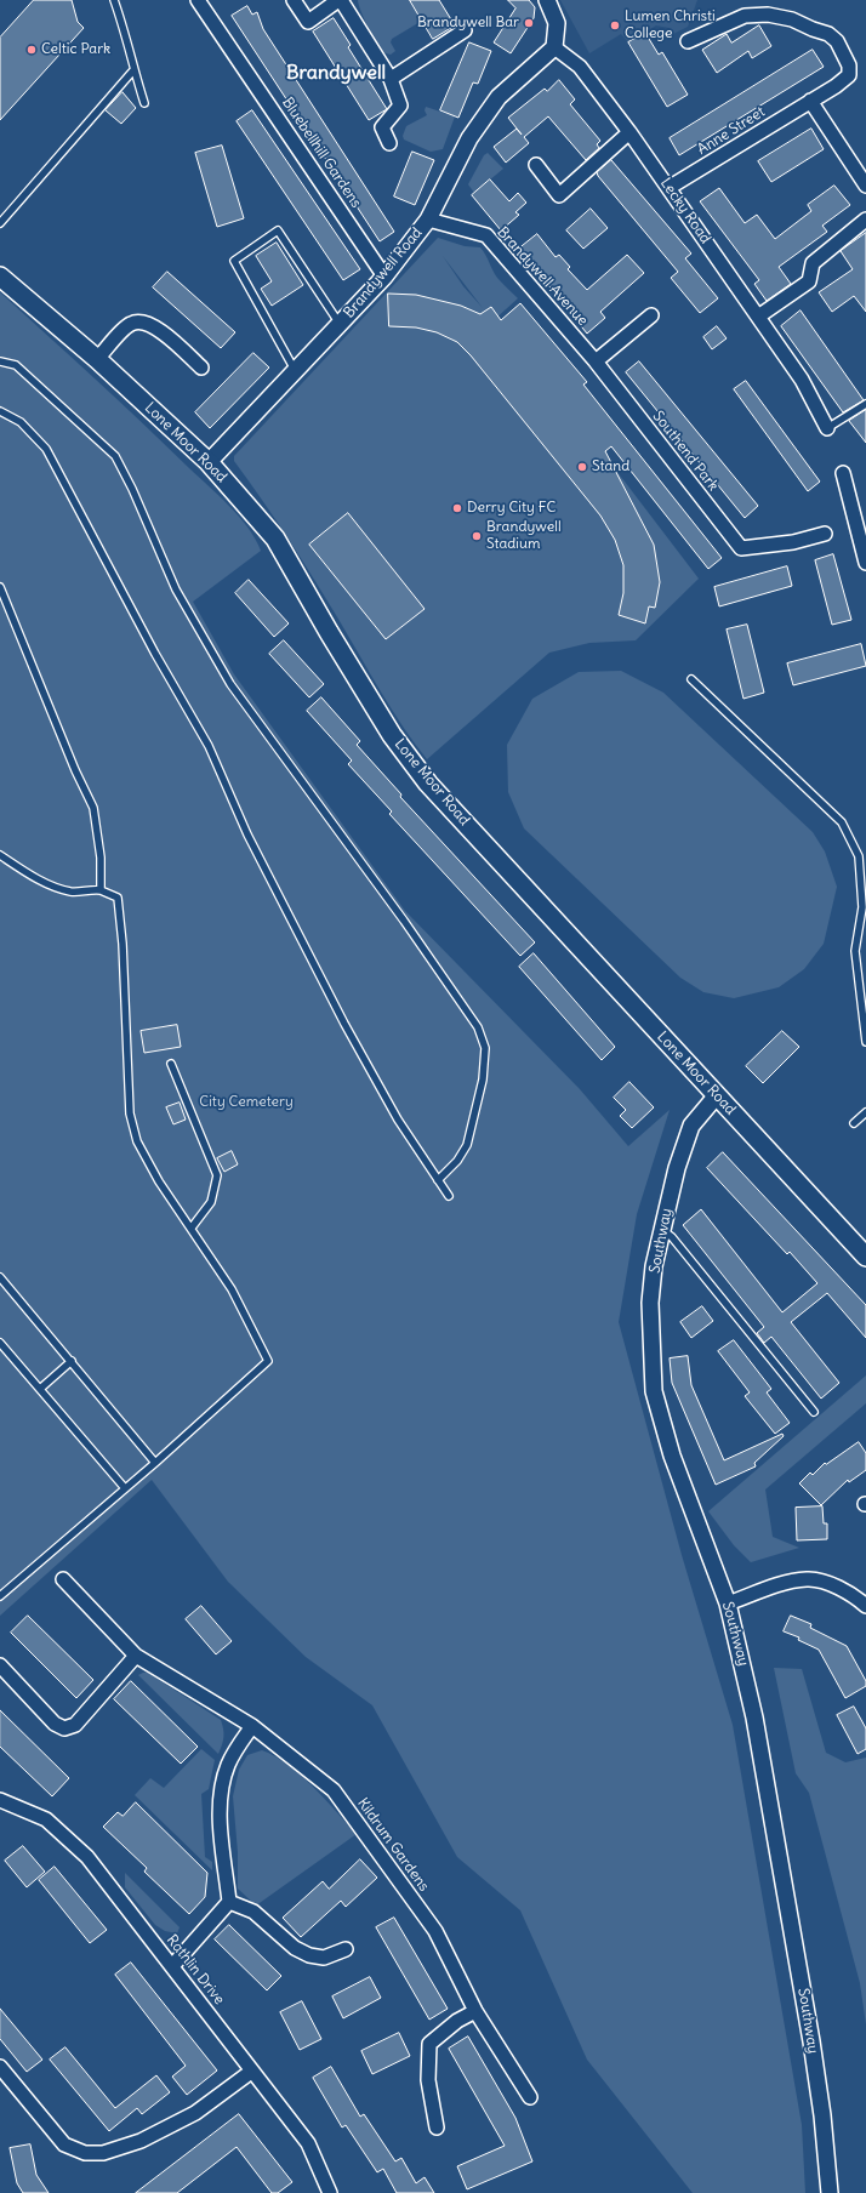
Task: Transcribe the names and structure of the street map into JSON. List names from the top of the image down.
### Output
{
  "streets": {
    "main road": ["Lone Moor Road"],
    "street": [
      "Anne Street",
      "Bluebellhill Gardens",
      "Lecky Road",
      "Brandywell Road",
      "Brandywell Avenue",
      "Southend Park",
      "Southway",
      "Kildrum Gardens",
      "Rathlin Drive"
    ]
  },
  "crossings": [
    ["Anne Street", "Lecky Road"],
    ["Bluebellhill Gardens", "Brandywell Road"],
    ["Lecky Road", "Brandywell Road"],
    ["Brandywell Road", "Brandywell Avenue"],
    ["Brandywell Road", "Lone Moor Road"],
    ["Brandywell Avenue", "Southend Park"],
    ["Lone Moor Road", "Southway"]
  ],
  "districts": ["Brandywell"],
  "parks": ["City Cemetery"],
  "places": [
    "Brandywell Bar",
    "Lumen Christi College",
    "Celtic Park",
    "Stand",
    "Derry City FC",
    "Brandywell Stadium"
  ]
}
